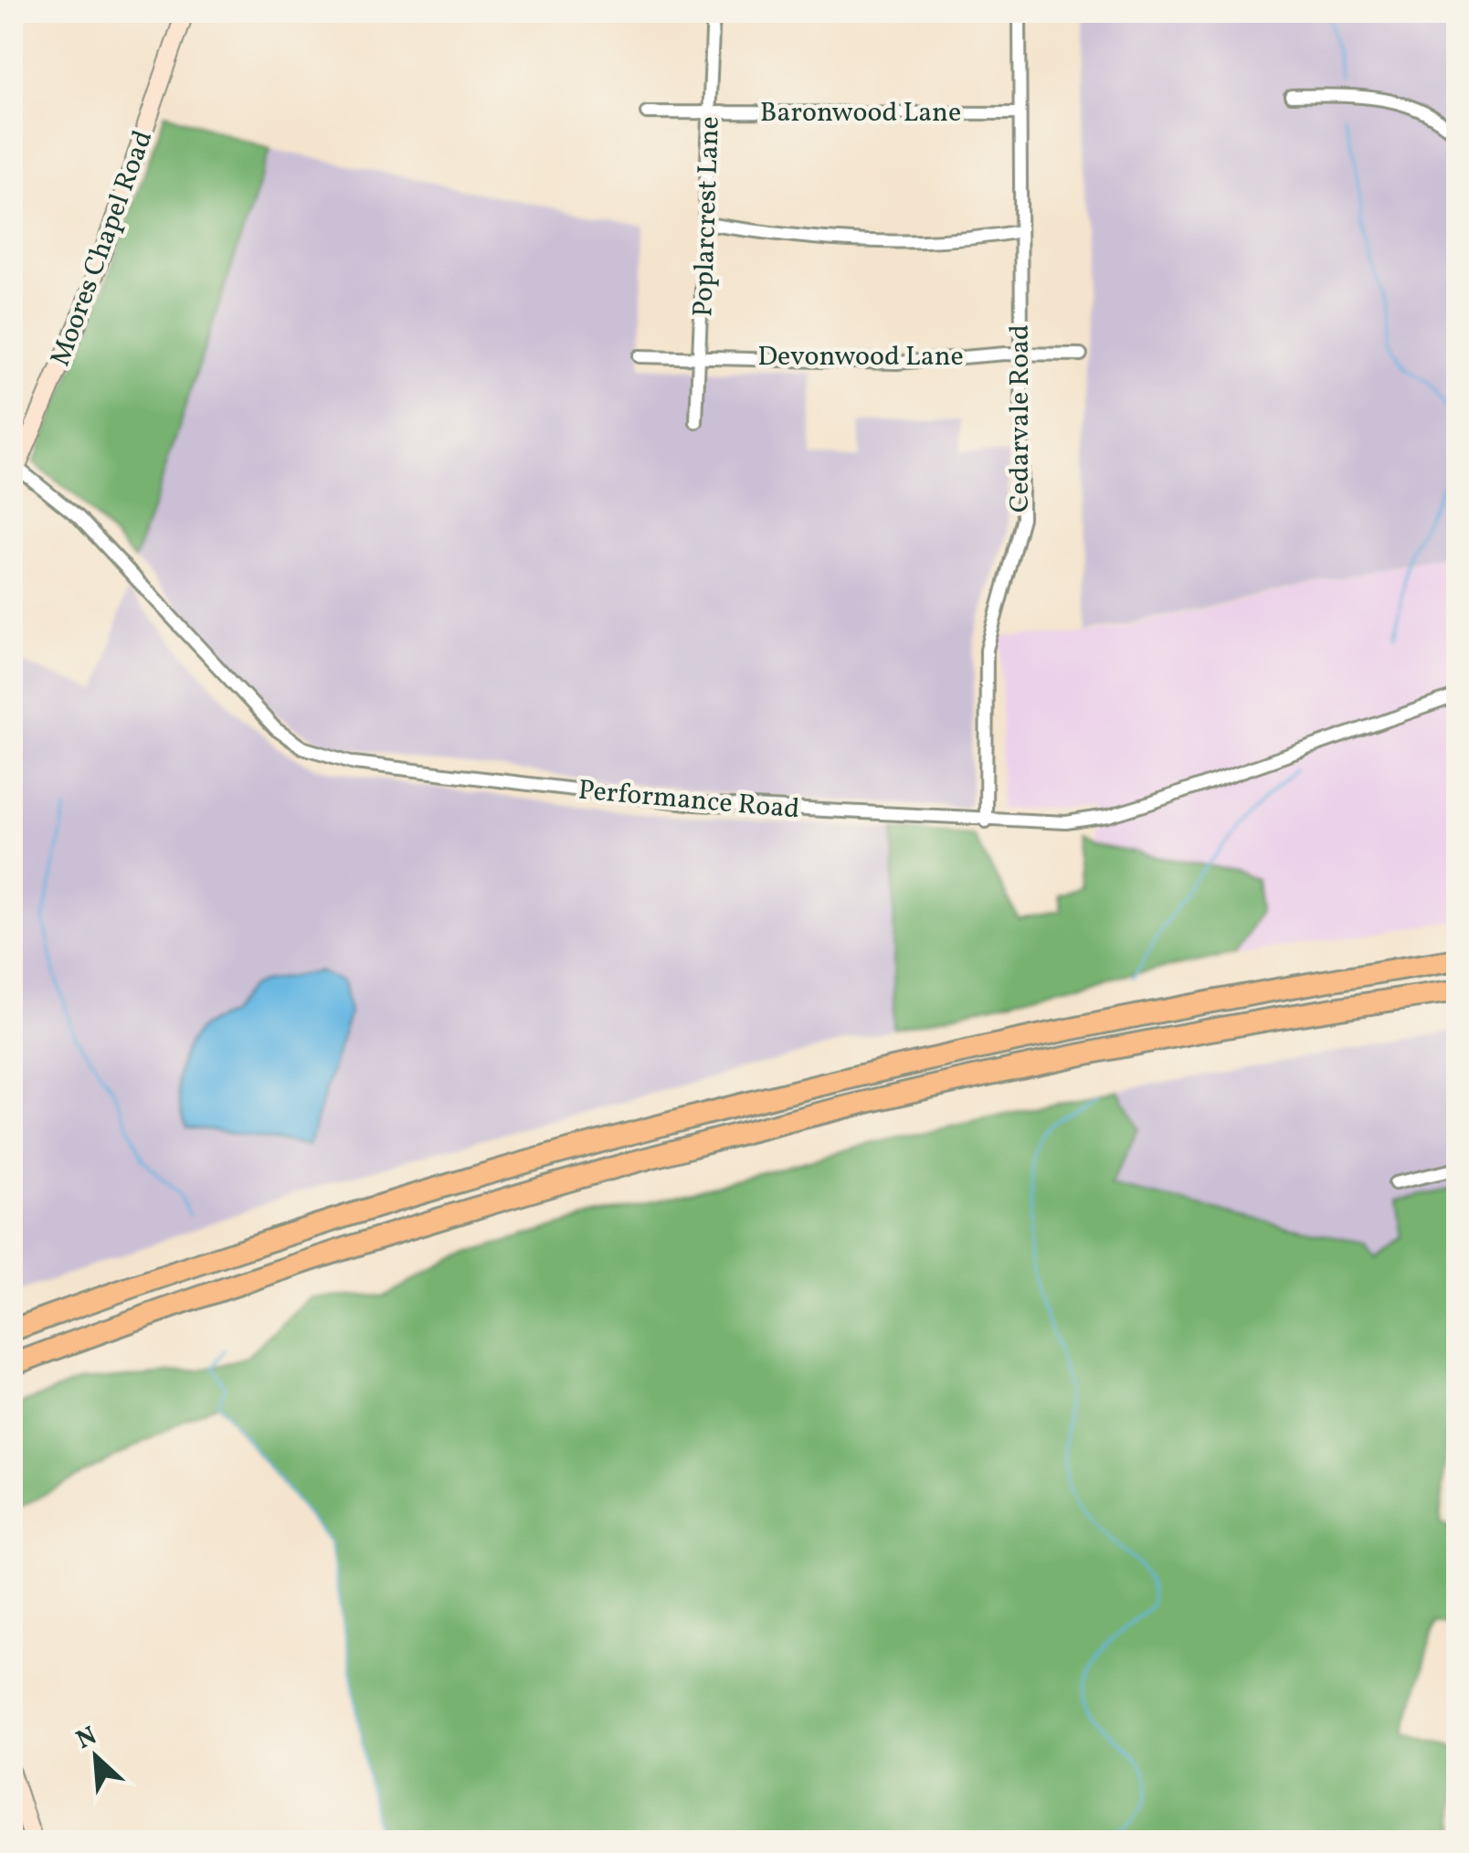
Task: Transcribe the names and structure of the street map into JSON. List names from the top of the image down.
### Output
{
  "streets": {
    "main road": ["Moores Chapel Road"],
    "street": [
      "Baronwood Lane",
      "Poplarcrest Lane",
      "Devonwood Lane",
      "Cedarvale Road",
      "Performance Road"
    ]
  },
  "crossings": [
    ["Baronwood Lane", "Poplarcrest Lane"],
    ["Baronwood Lane", "Cedarvale Road"],
    ["Poplarcrest Lane", "Devonwood Lane"],
    ["Moores Chapel Road", "Performance Road"],
    ["Devonwood Lane", "Cedarvale Road"],
    ["Cedarvale Road", "Performance Road"]
  ],
  "north": "top left"
}
